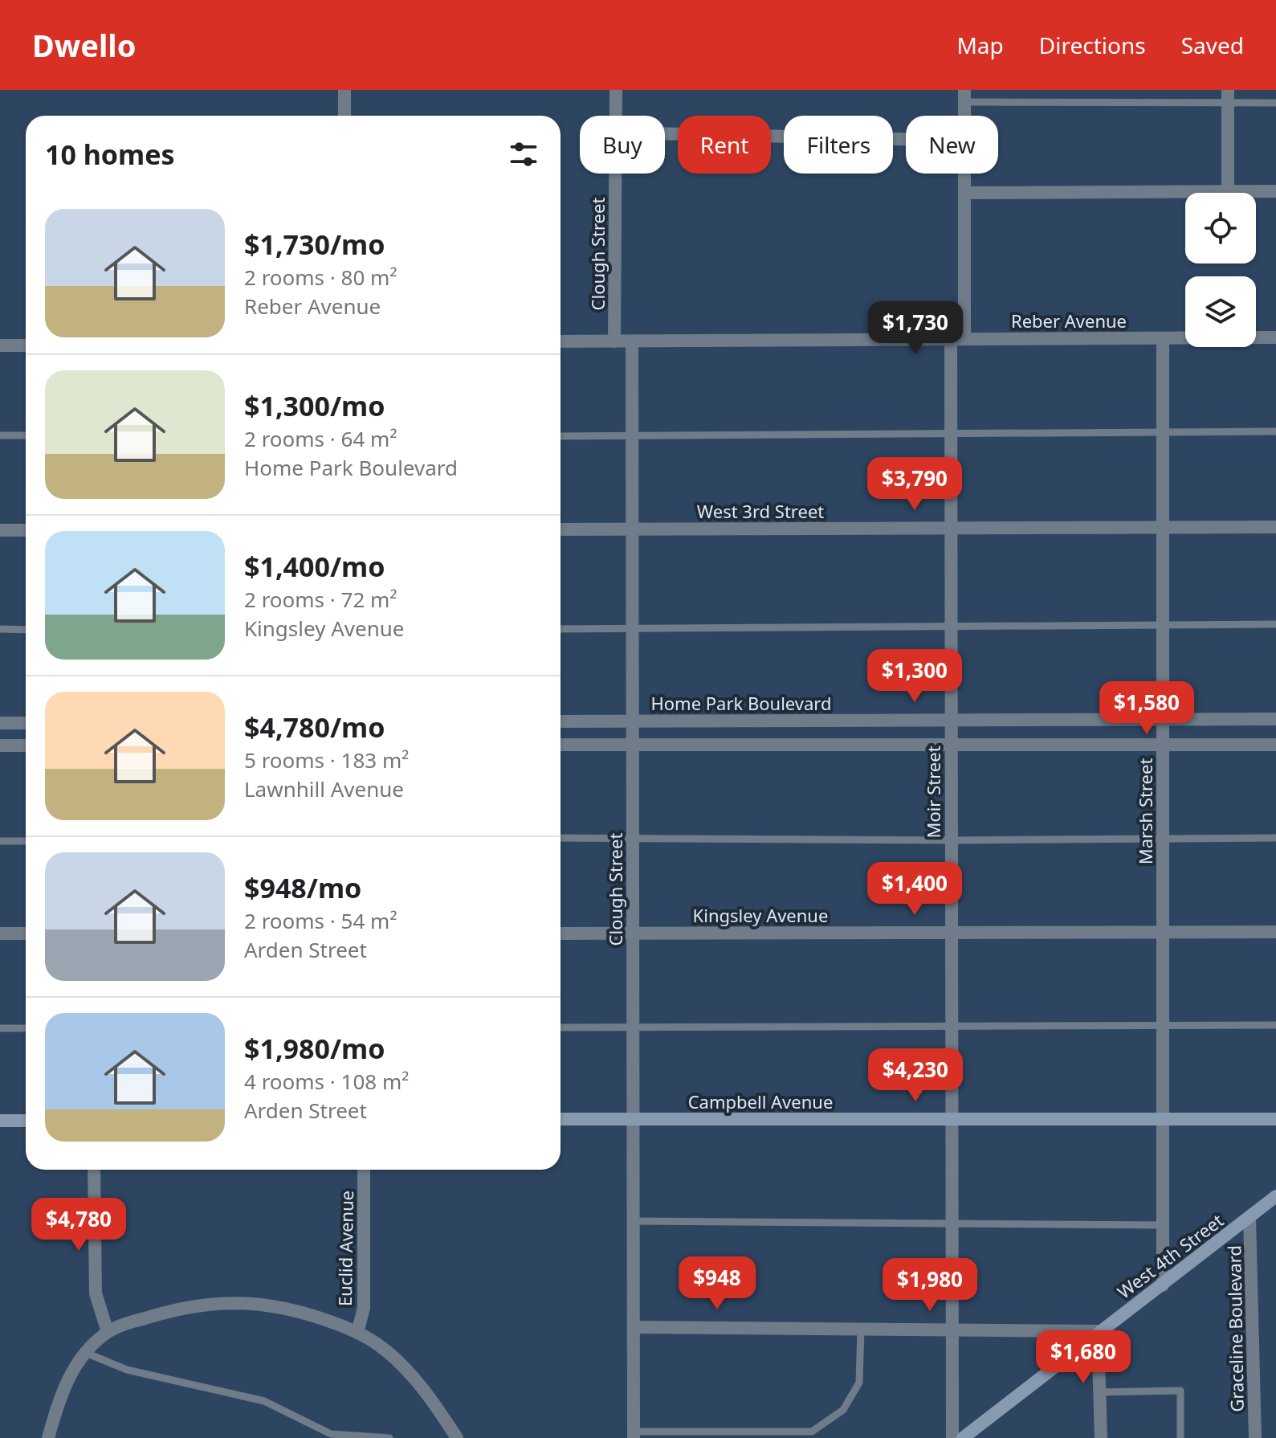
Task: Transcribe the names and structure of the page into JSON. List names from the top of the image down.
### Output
{
  "streets": {
    "main road": ["Campbell Avenue", "West 4th Street"],
    "street": [
      "Clough Street",
      "Reber Avenue",
      "West 3rd Street",
      "Home Park Boulevard",
      "Moir Street",
      "Marsh Street",
      "Kingsley Avenue",
      "Euclid Avenue",
      "Graceline Boulevard"
    ]
  },
  "crossings": [
    ["Clough Street", "Reber Avenue"],
    ["Clough Street", "West 3rd Street"],
    ["Clough Street", "Home Park Boulevard"],
    ["Clough Street", "Kingsley Avenue"],
    ["Clough Street", "Campbell Avenue"],
    ["Reber Avenue", "Moir Street"],
    ["Reber Avenue", "Marsh Street"],
    ["West 3rd Street", "Moir Street"],
    ["West 3rd Street", "Marsh Street"],
    ["Home Park Boulevard", "Moir Street"],
    ["Home Park Boulevard", "Marsh Street"],
    ["Moir Street", "Kingsley Avenue"],
    ["Moir Street", "Campbell Avenue"],
    ["Marsh Street", "Kingsley Avenue"],
    ["Marsh Street", "Campbell Avenue"],
    ["Marsh Street", "West 4th Street"],
    ["West 4th Street", "Graceline Boulevard"]
  ],
  "page": {
    "header": "Dwello",
    "nav": ["Map", "Directions", "Saved"],
    "chip": [
      "Buy",
      "Rent",
      "Filters",
      "New"
    ],
    "heading": "10 homes",
    "list": [
      {
        "name": "$1,730/mo",
        "note": "2 rooms · 80 m² · Reber Avenue"
      },
      {
        "name": "$1,300/mo",
        "note": "2 rooms · 64 m² · Home Park Boulevard"
      },
      {
        "name": "$1,400/mo",
        "note": "2 rooms · 72 m² · Kingsley Avenue"
      },
      {
        "name": "$4,780/mo",
        "note": "5 rooms · 183 m² · Lawnhill Avenue"
      },
      {
        "name": "$948/mo",
        "note": "2 rooms · 54 m² · Arden Street"
      },
      {
        "name": "$1,980/mo",
        "note": "4 rooms · 108 m² · Arden Street"
      }
    ],
    "price": [
      "$1,730",
      "$3,790",
      "$1,300",
      "$1,580",
      "$1,400",
      "$4,230",
      "$4,780",
      "$948",
      "$1,980",
      "$1,680"
    ]
  }
}
